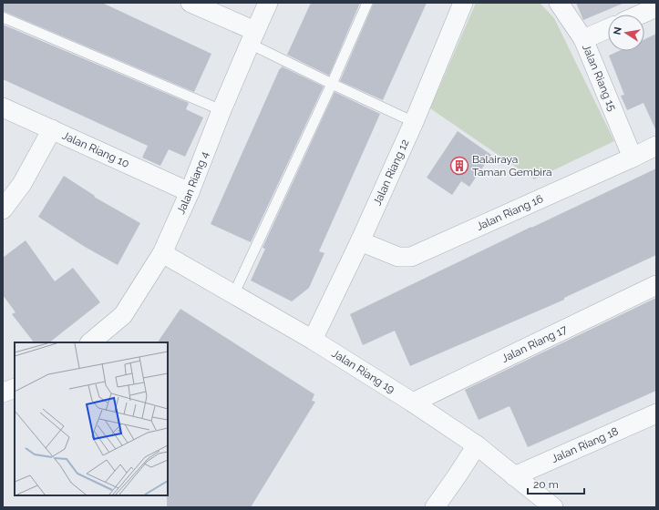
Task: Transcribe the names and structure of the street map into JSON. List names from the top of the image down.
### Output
{
  "streets": {
    "street": [
      "Jalan Riang 15",
      "Jalan Riang 10",
      "Jalan Riang 12",
      "Jalan Riang 4",
      "Jalan Riang 16",
      "Jalan Riang 17",
      "Jalan Riang 19",
      "Jalan Riang 18"
    ]
  },
  "crossings": [
    ["Jalan Riang 15", "Jalan Riang 16"],
    ["Jalan Riang 10", "Jalan Riang 4"],
    ["Jalan Riang 12", "Jalan Riang 16"],
    ["Jalan Riang 12", "Jalan Riang 19"],
    ["Jalan Riang 4", "Jalan Riang 19"],
    ["Jalan Riang 17", "Jalan Riang 19"],
    ["Jalan Riang 19", "Jalan Riang 18"]
  ],
  "places": {
    "building": ["Balairaya Taman Gembira"]
  },
  "scale_bar": "20 m",
  "north": "left"
}
